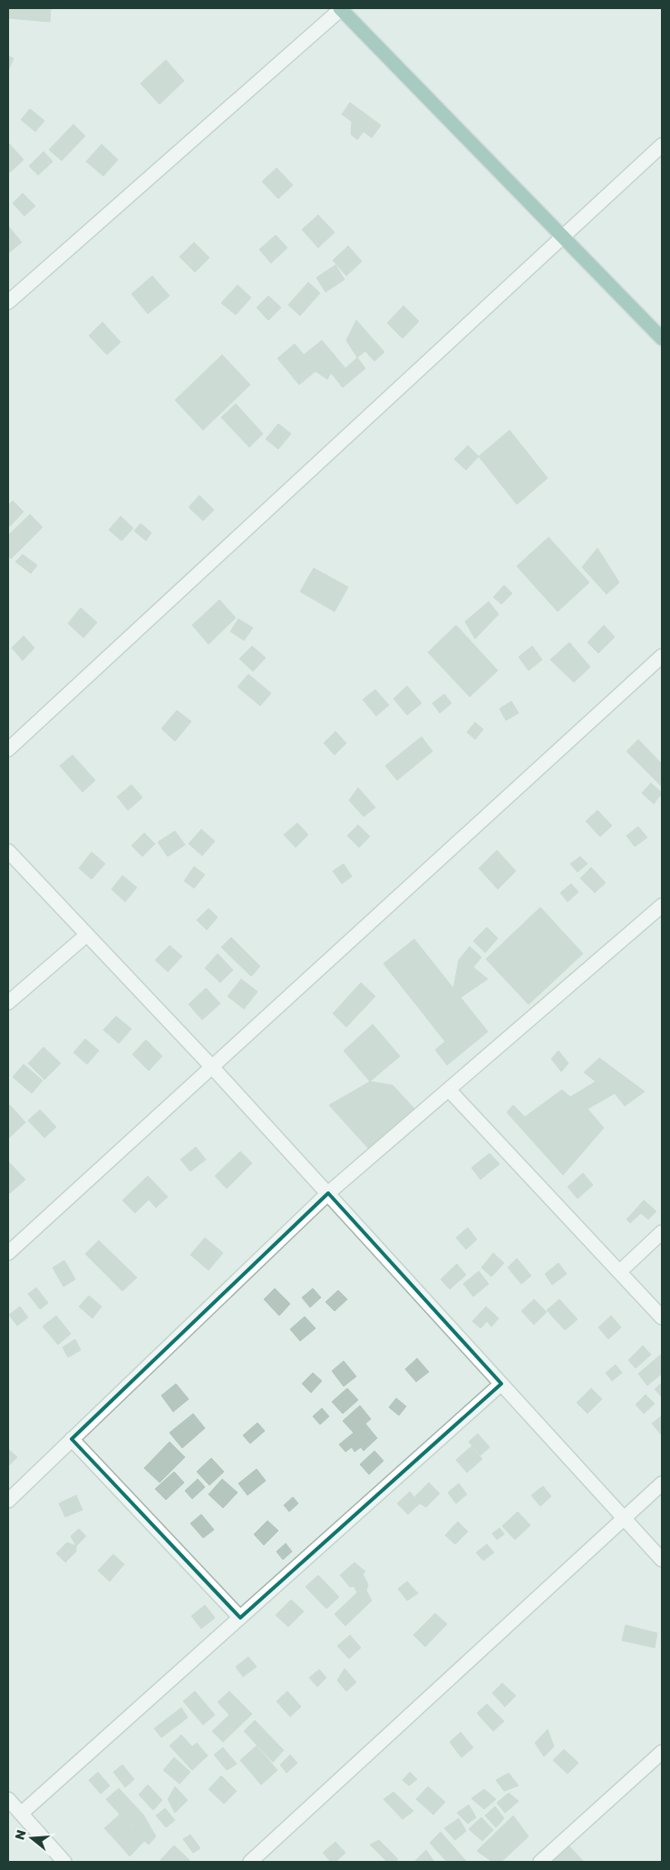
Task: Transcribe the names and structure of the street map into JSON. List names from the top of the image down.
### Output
{
  "north": "left"
}
